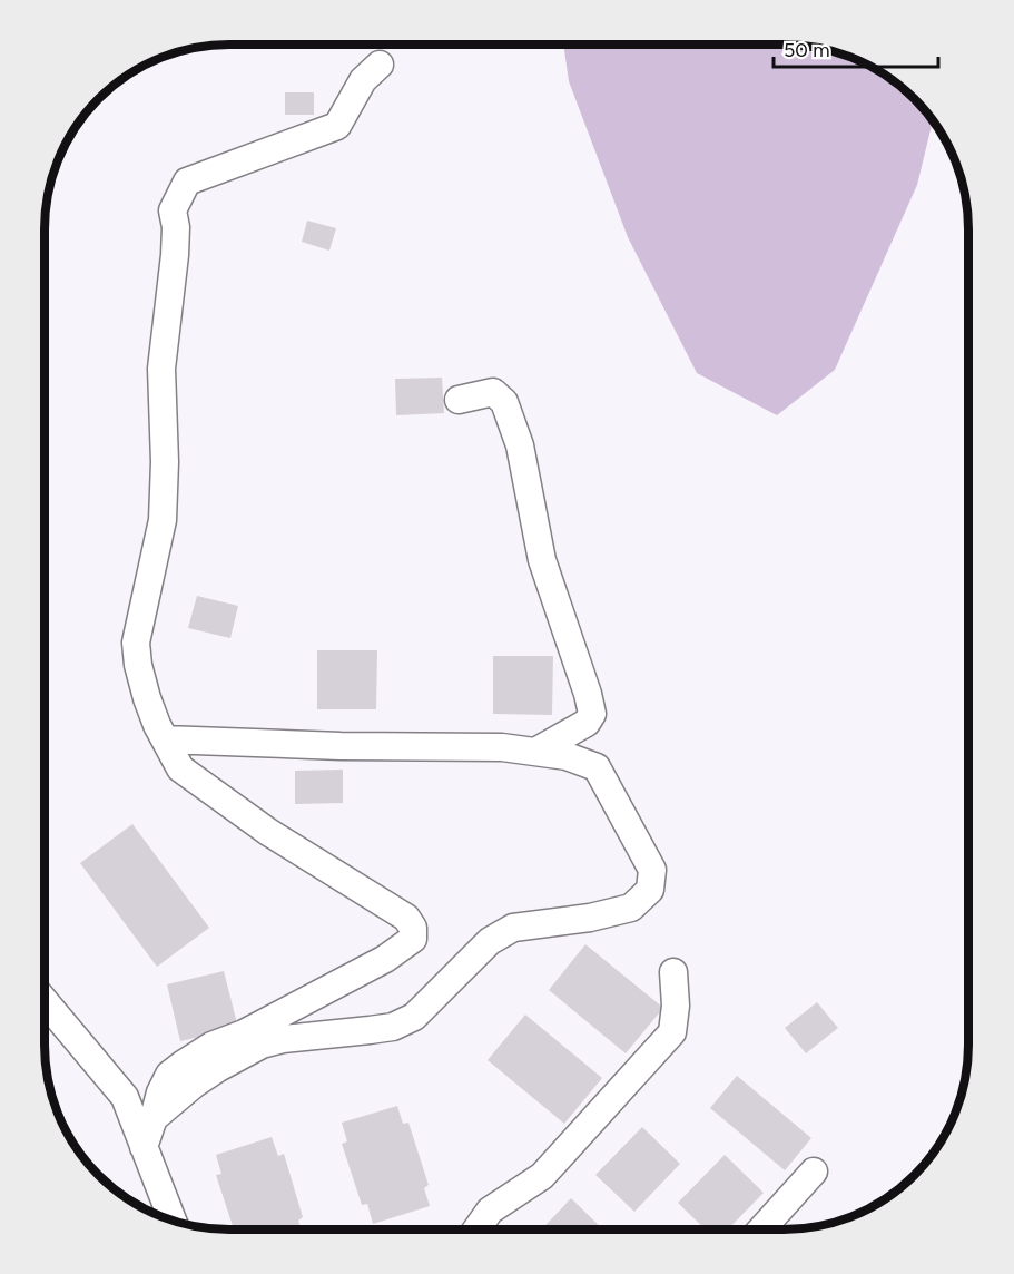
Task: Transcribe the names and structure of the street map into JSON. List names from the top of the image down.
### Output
{
  "scale_bar": "50 m"
}
